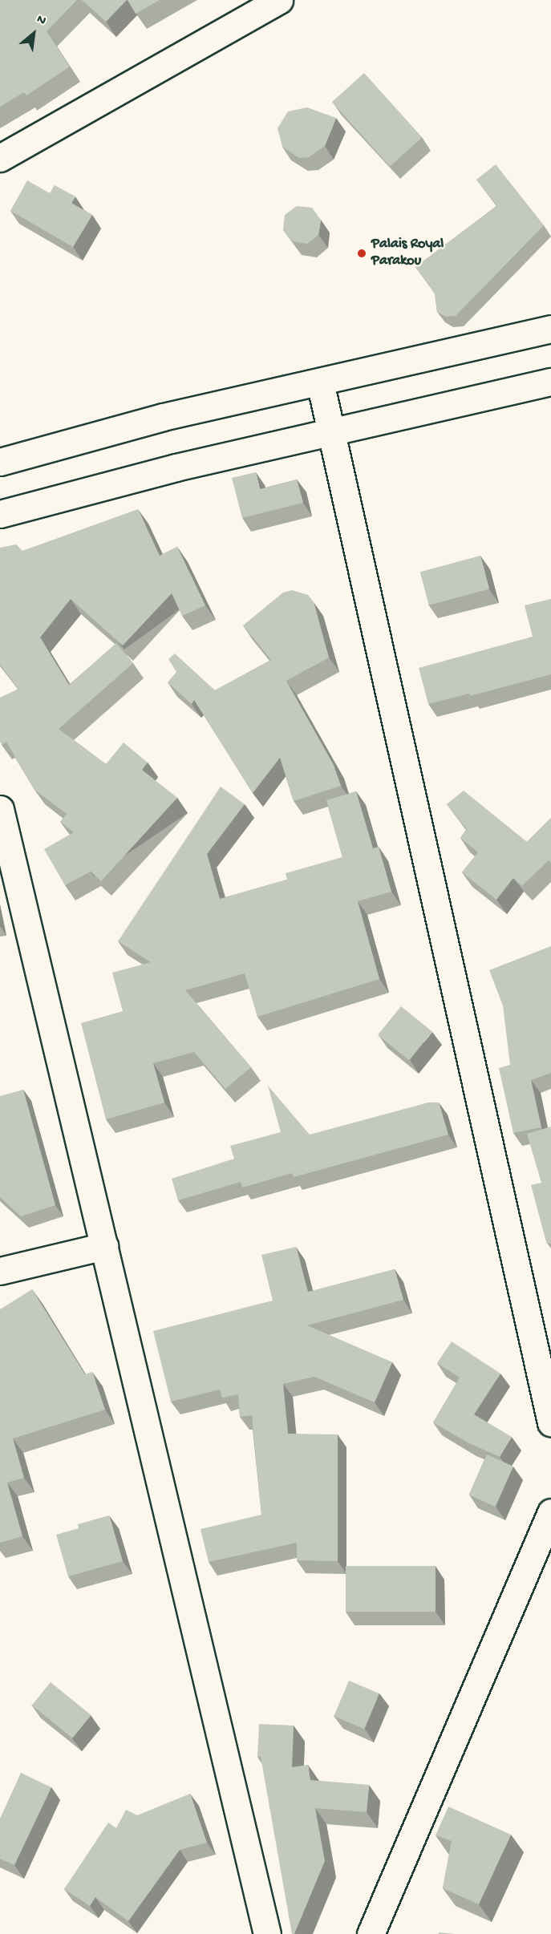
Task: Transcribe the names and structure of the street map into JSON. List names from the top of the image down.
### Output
{
  "places": ["Palais Royal Parakou"],
  "north": "top right"
}
